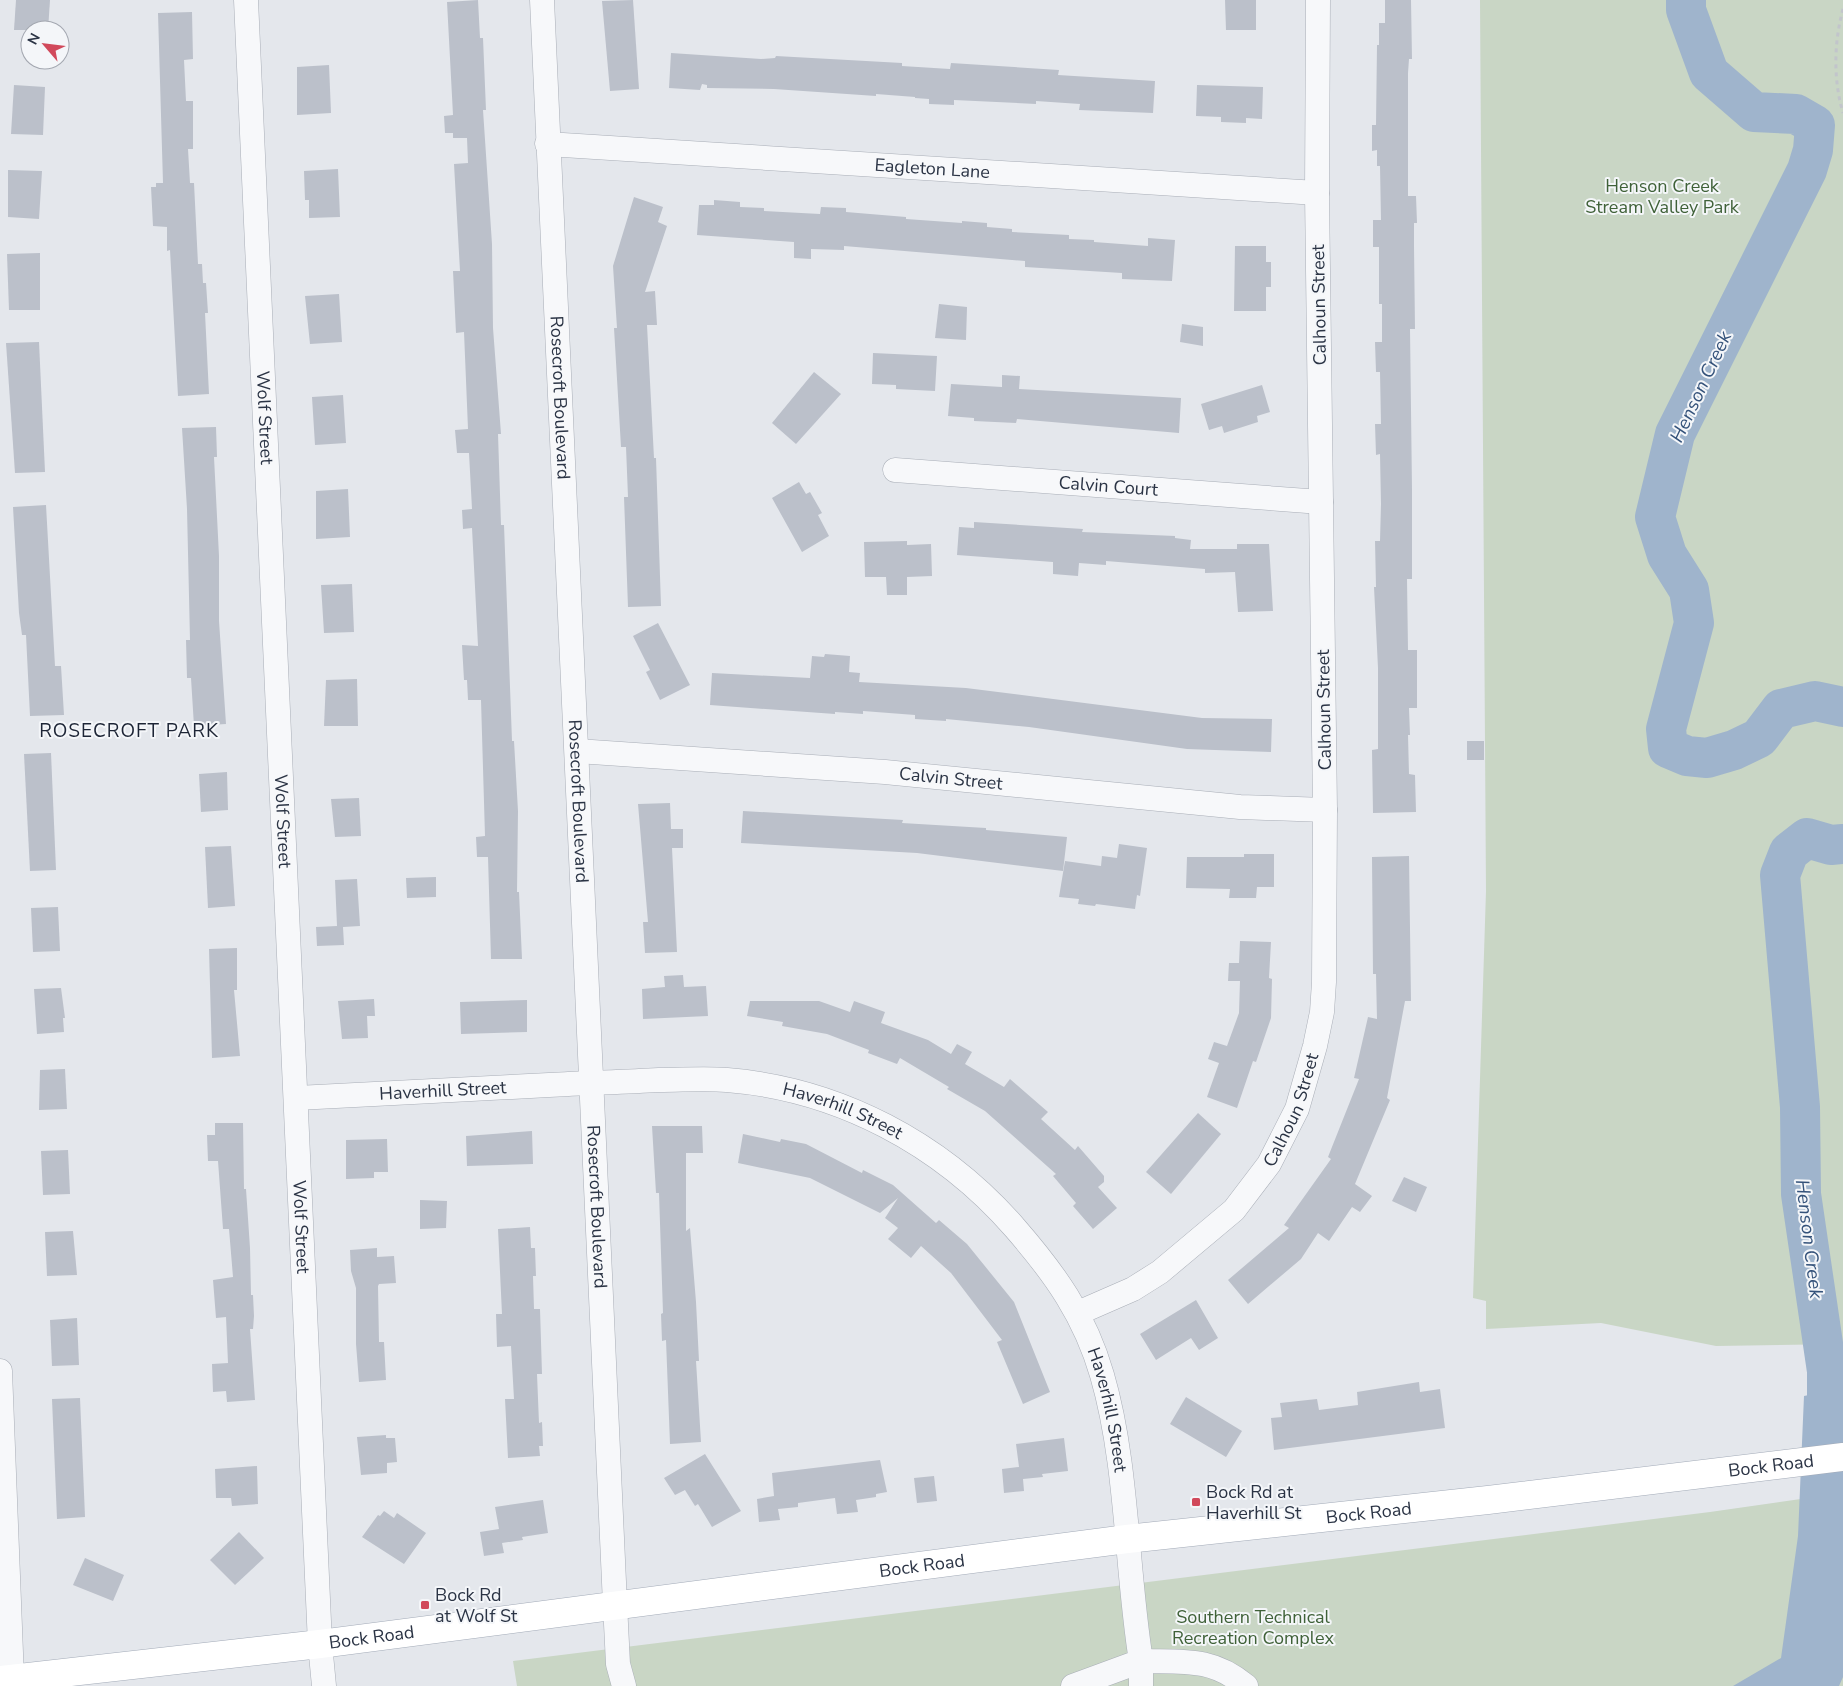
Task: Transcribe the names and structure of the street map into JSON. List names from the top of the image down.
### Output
{
  "streets": {
    "main road": ["Bock Road"],
    "street": [
      "Eagleton Lane",
      "Calhoun Street",
      "Rosecroft Boulevard",
      "Wolf Street",
      "Calvin Court",
      "Calvin Street",
      "Haverhill Street"
    ]
  },
  "crossings": [
    ["Eagleton Lane", "Calhoun Street"],
    ["Eagleton Lane", "Rosecroft Boulevard"],
    ["Calhoun Street", "Calvin Court"],
    ["Calhoun Street", "Calvin Street"],
    ["Calhoun Street", "Haverhill Street"],
    ["Rosecroft Boulevard", "Calvin Street"],
    ["Rosecroft Boulevard", "Haverhill Street"],
    ["Rosecroft Boulevard", "Bock Road"],
    ["Wolf Street", "Haverhill Street"],
    ["Wolf Street", "Bock Road"],
    ["Haverhill Street", "Bock Road"]
  ],
  "districts": ["ROSECROFT PARK"],
  "water": ["Henson Creek"],
  "parks": ["Henson Creek Stream Valley Park", "Southern Technical Recreation Complex"],
  "places": {
    "transit": ["Bock Rd at Haverhill St", "Bock Rd at Wolf St"]
  },
  "north": "top left"
}
